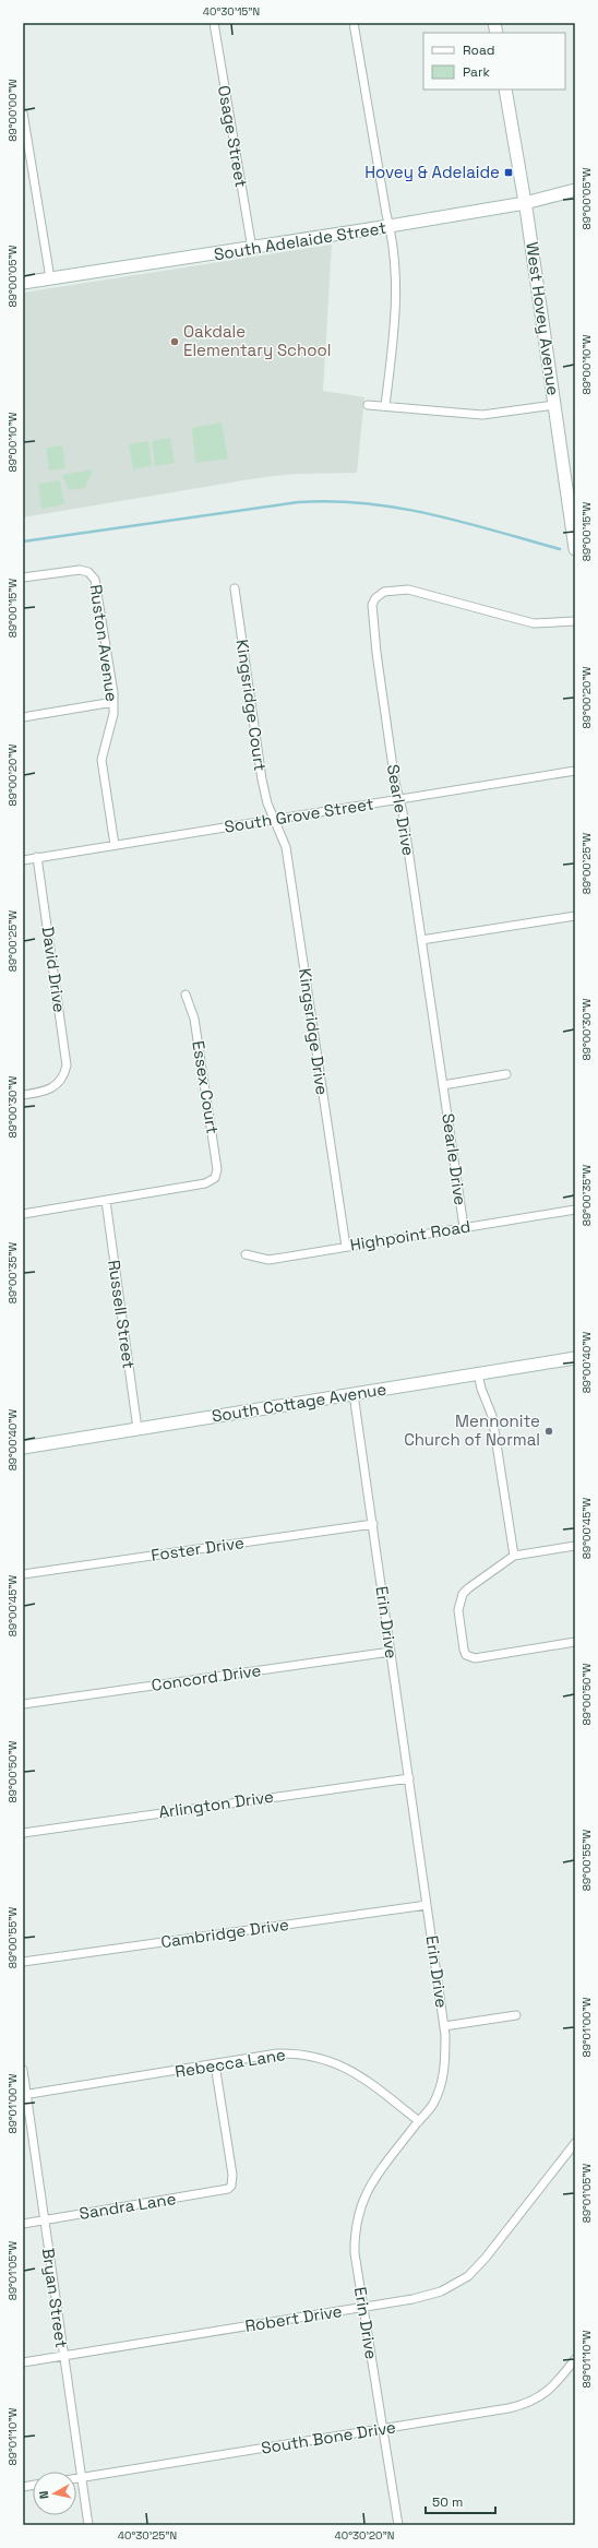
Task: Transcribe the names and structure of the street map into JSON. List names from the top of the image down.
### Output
{
  "streets": {
    "main road": ["South Adelaide Street", "West Hovey Avenue", "South Cottage Avenue"],
    "street": [
      "Osage Street",
      "Ruston Avenue",
      "Kingsridge Court",
      "Searle Drive",
      "South Grove Street",
      "David Drive",
      "Kingsridge Drive",
      "Essex Court",
      "Highpoint Road",
      "Russell Street",
      "Foster Drive",
      "Erin Drive",
      "Concord Drive",
      "Arlington Drive",
      "Cambridge Drive",
      "Rebecca Lane",
      "Sandra Lane",
      "Bryan Street",
      "Robert Drive",
      "South Bone Drive"
    ]
  },
  "crossings": [
    ["Osage Street", "South Adelaide Street"],
    ["South Adelaide Street", "West Hovey Avenue"],
    ["Ruston Avenue", "South Grove Street"],
    ["Kingsridge Court", "South Grove Street"],
    ["Kingsridge Court", "Kingsridge Drive"],
    ["Searle Drive", "South Grove Street"],
    ["Searle Drive", "Highpoint Road"],
    ["South Grove Street", "David Drive"],
    ["South Grove Street", "Kingsridge Drive"],
    ["Kingsridge Drive", "Highpoint Road"],
    ["Essex Court", "Russell Street"],
    ["Russell Street", "South Cottage Avenue"],
    ["South Cottage Avenue", "Erin Drive"],
    ["Foster Drive", "Erin Drive"],
    ["Erin Drive", "Concord Drive"],
    ["Erin Drive", "Arlington Drive"],
    ["Erin Drive", "Cambridge Drive"],
    ["Erin Drive", "Rebecca Lane"],
    ["Erin Drive", "Robert Drive"],
    ["Erin Drive", "South Bone Drive"],
    ["Rebecca Lane", "Sandra Lane"],
    ["Rebecca Lane", "Bryan Street"],
    ["Sandra Lane", "Bryan Street"],
    ["Bryan Street", "Robert Drive"],
    ["Bryan Street", "South Bone Drive"]
  ],
  "places": {
    "transit": ["Hovey & Adelaide"],
    "other": ["Oakdale Elementary School", "Mennonite Church of Normal"]
  },
  "legend": ["Road", "Park"],
  "scale_bar": "50 m",
  "north": "left",
  "coordinates": [
    "40°30'15\"N",
    "89°00'00\"W",
    "89°00'05\"W",
    "89°00'10\"W",
    "89°00'15\"W",
    "89°00'20\"W",
    "89°00'25\"W",
    "89°00'30\"W",
    "89°00'35\"W",
    "89°00'40\"W",
    "89°00'45\"W",
    "89°00'50\"W",
    "89°00'55\"W",
    "89°01'00\"W",
    "89°01'05\"W",
    "89°01'10\"W",
    "40°30'25\"N",
    "40°30'20\"N"
  ]
}
